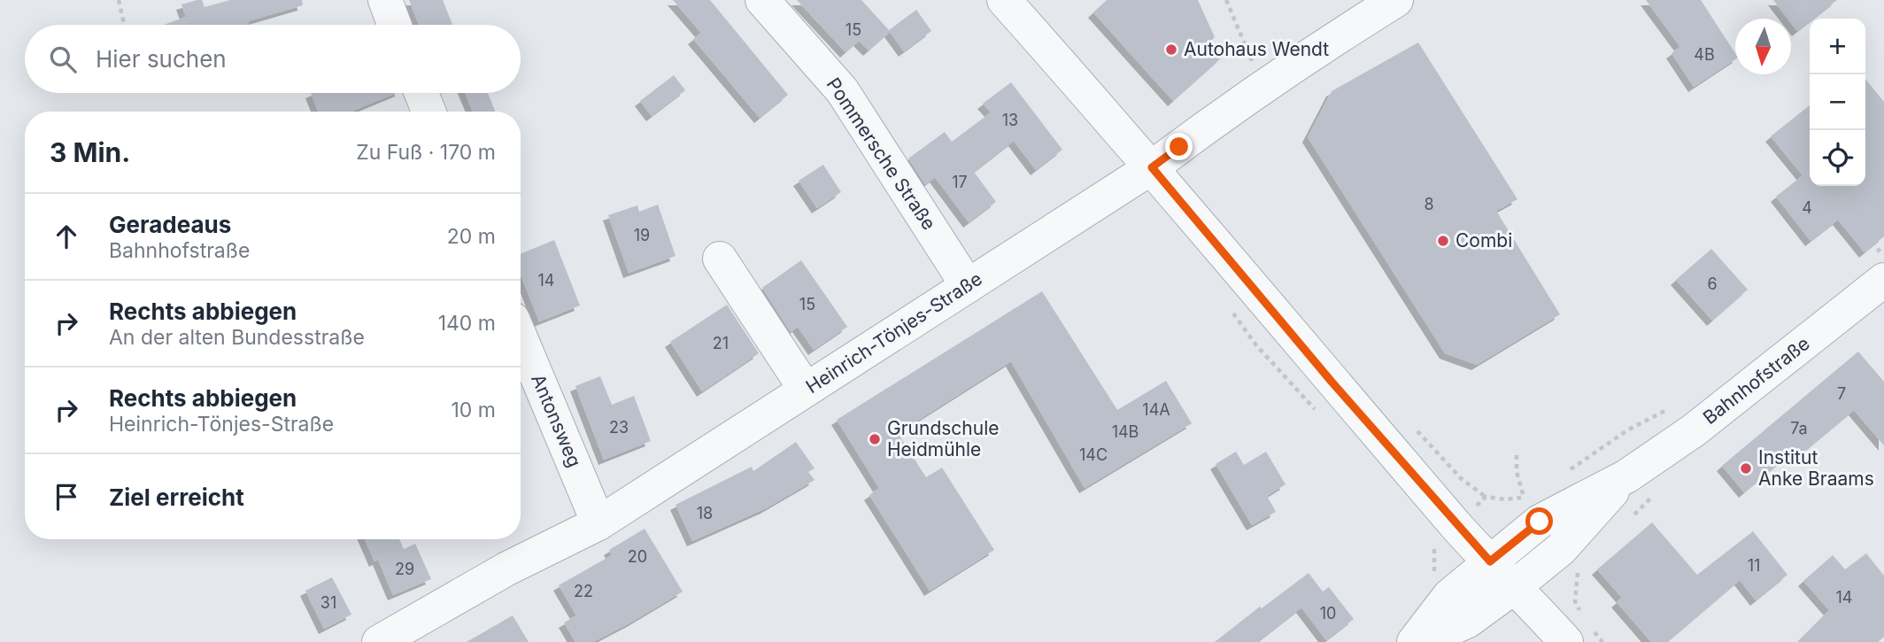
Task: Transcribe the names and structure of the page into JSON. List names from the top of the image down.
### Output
{
  "streets": {
    "street": [
      "Pommersche Straße",
      "Heinrich-Tönjes-Straße",
      "Bahnhofstraße",
      "Antonsweg"
    ]
  },
  "crossings": [
    ["Pommersche Straße", "Heinrich-Tönjes-Straße"],
    ["Heinrich-Tönjes-Straße", "Antonsweg"]
  ],
  "places": [
    "Autohaus Wendt",
    "Combi",
    "Grundschule Heidmühle",
    "Institut Anke Braams"
  ],
  "house_numbers": [
    "15",
    "4B",
    "13",
    "17",
    "8",
    "4",
    "19",
    "14",
    "6",
    "15",
    "21",
    "7",
    "14A",
    "23",
    "7a",
    "14B",
    "14C",
    "18",
    "20",
    "11",
    "29",
    "22",
    "14",
    "31",
    "10"
  ],
  "north": "bottom",
  "page": {
    "map_buttons": ["+", "−"],
    "search": "Hier suchen",
    "heading": ["3 Min.", "Zu Fuß · 170 m"],
    "list": [
      ["Geradeaus", "Bahnhofstraße", "20 m"],
      ["Rechts abbiegen", "An der alten Bundesstraße", "140 m"],
      ["Rechts abbiegen", "Heinrich-Tönjes-Straße", "10 m"],
      "Ziel erreicht"
    ]
  }
}
